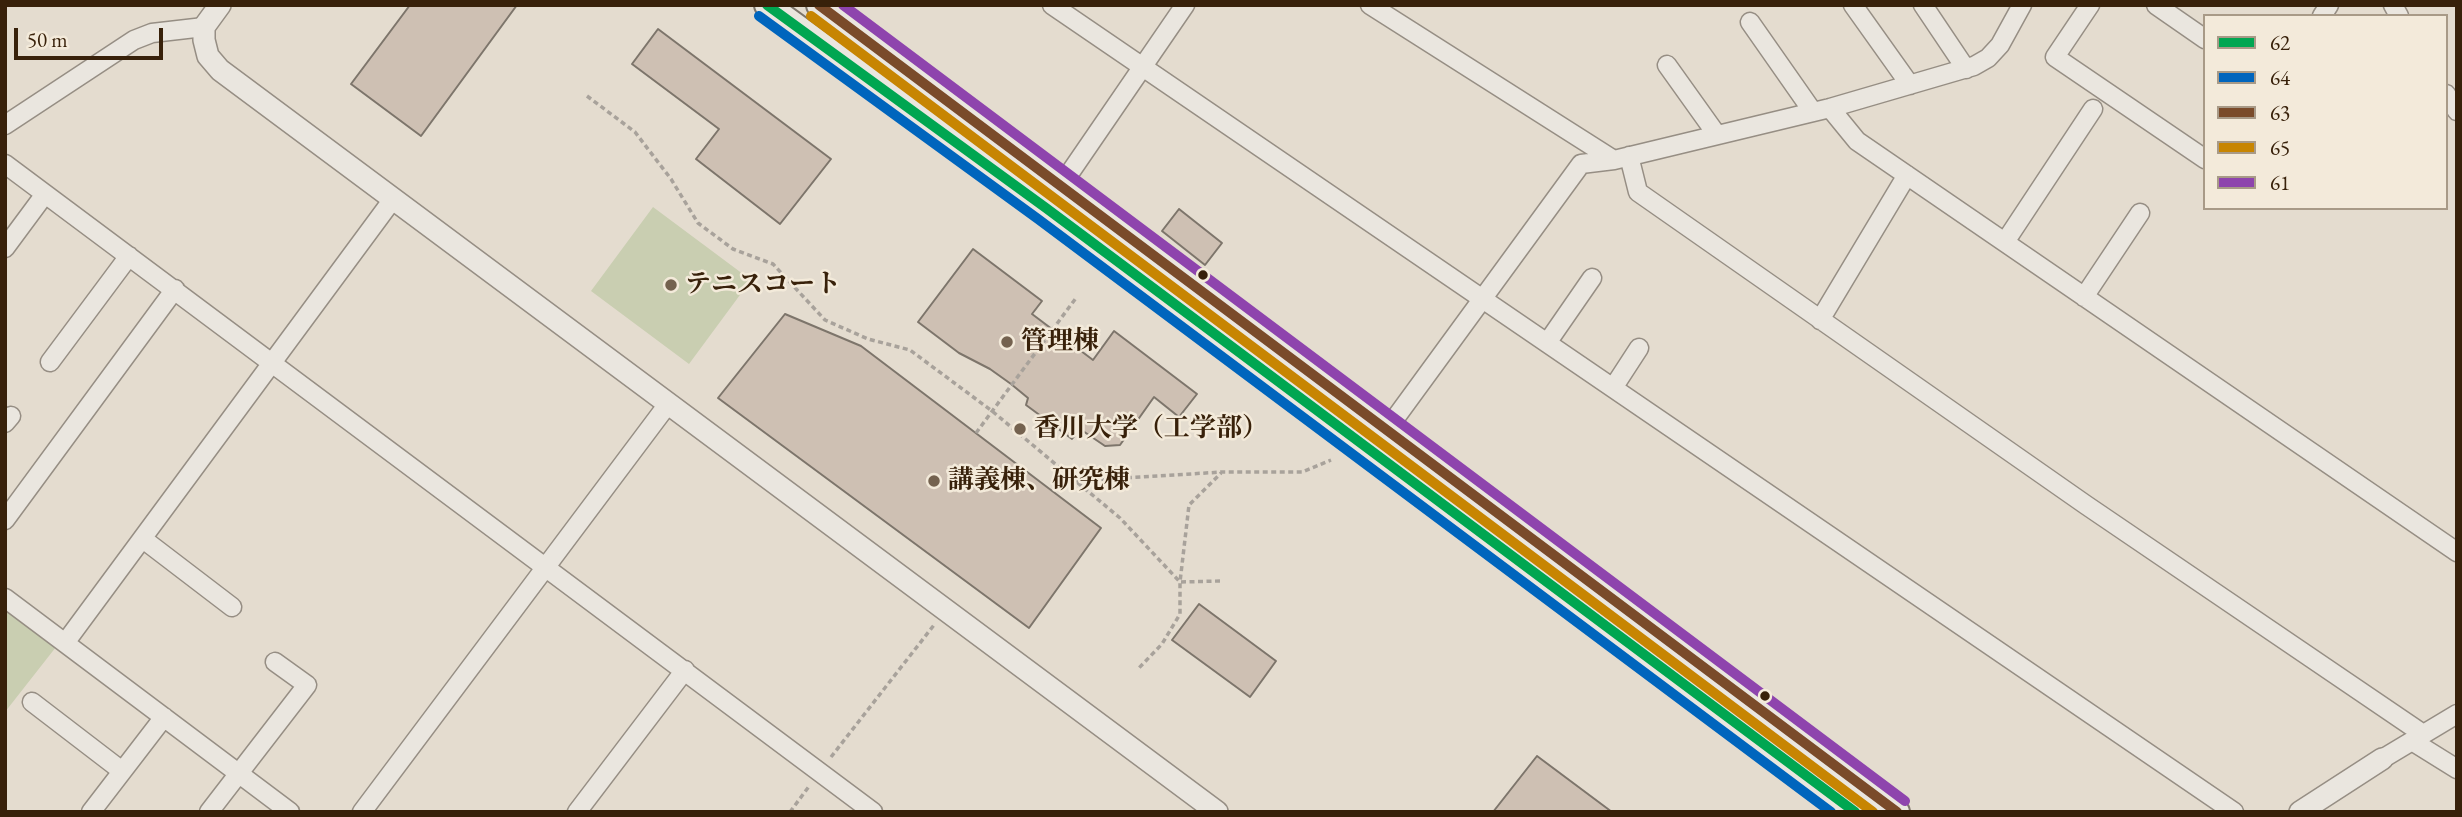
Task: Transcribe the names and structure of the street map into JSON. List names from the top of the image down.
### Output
{
  "places": [
    "テニスコート",
    "管理棟",
    "香川大学（工学部）",
    "講義棟、研究棟"
  ],
  "lines": [
    "transit line 62",
    "transit line 63",
    "transit line 61",
    "transit line 64",
    "transit line 65"
  ],
  "legend": [
    "62",
    "64",
    "63",
    "65",
    "61"
  ],
  "scale_bar": "50 m"
}
